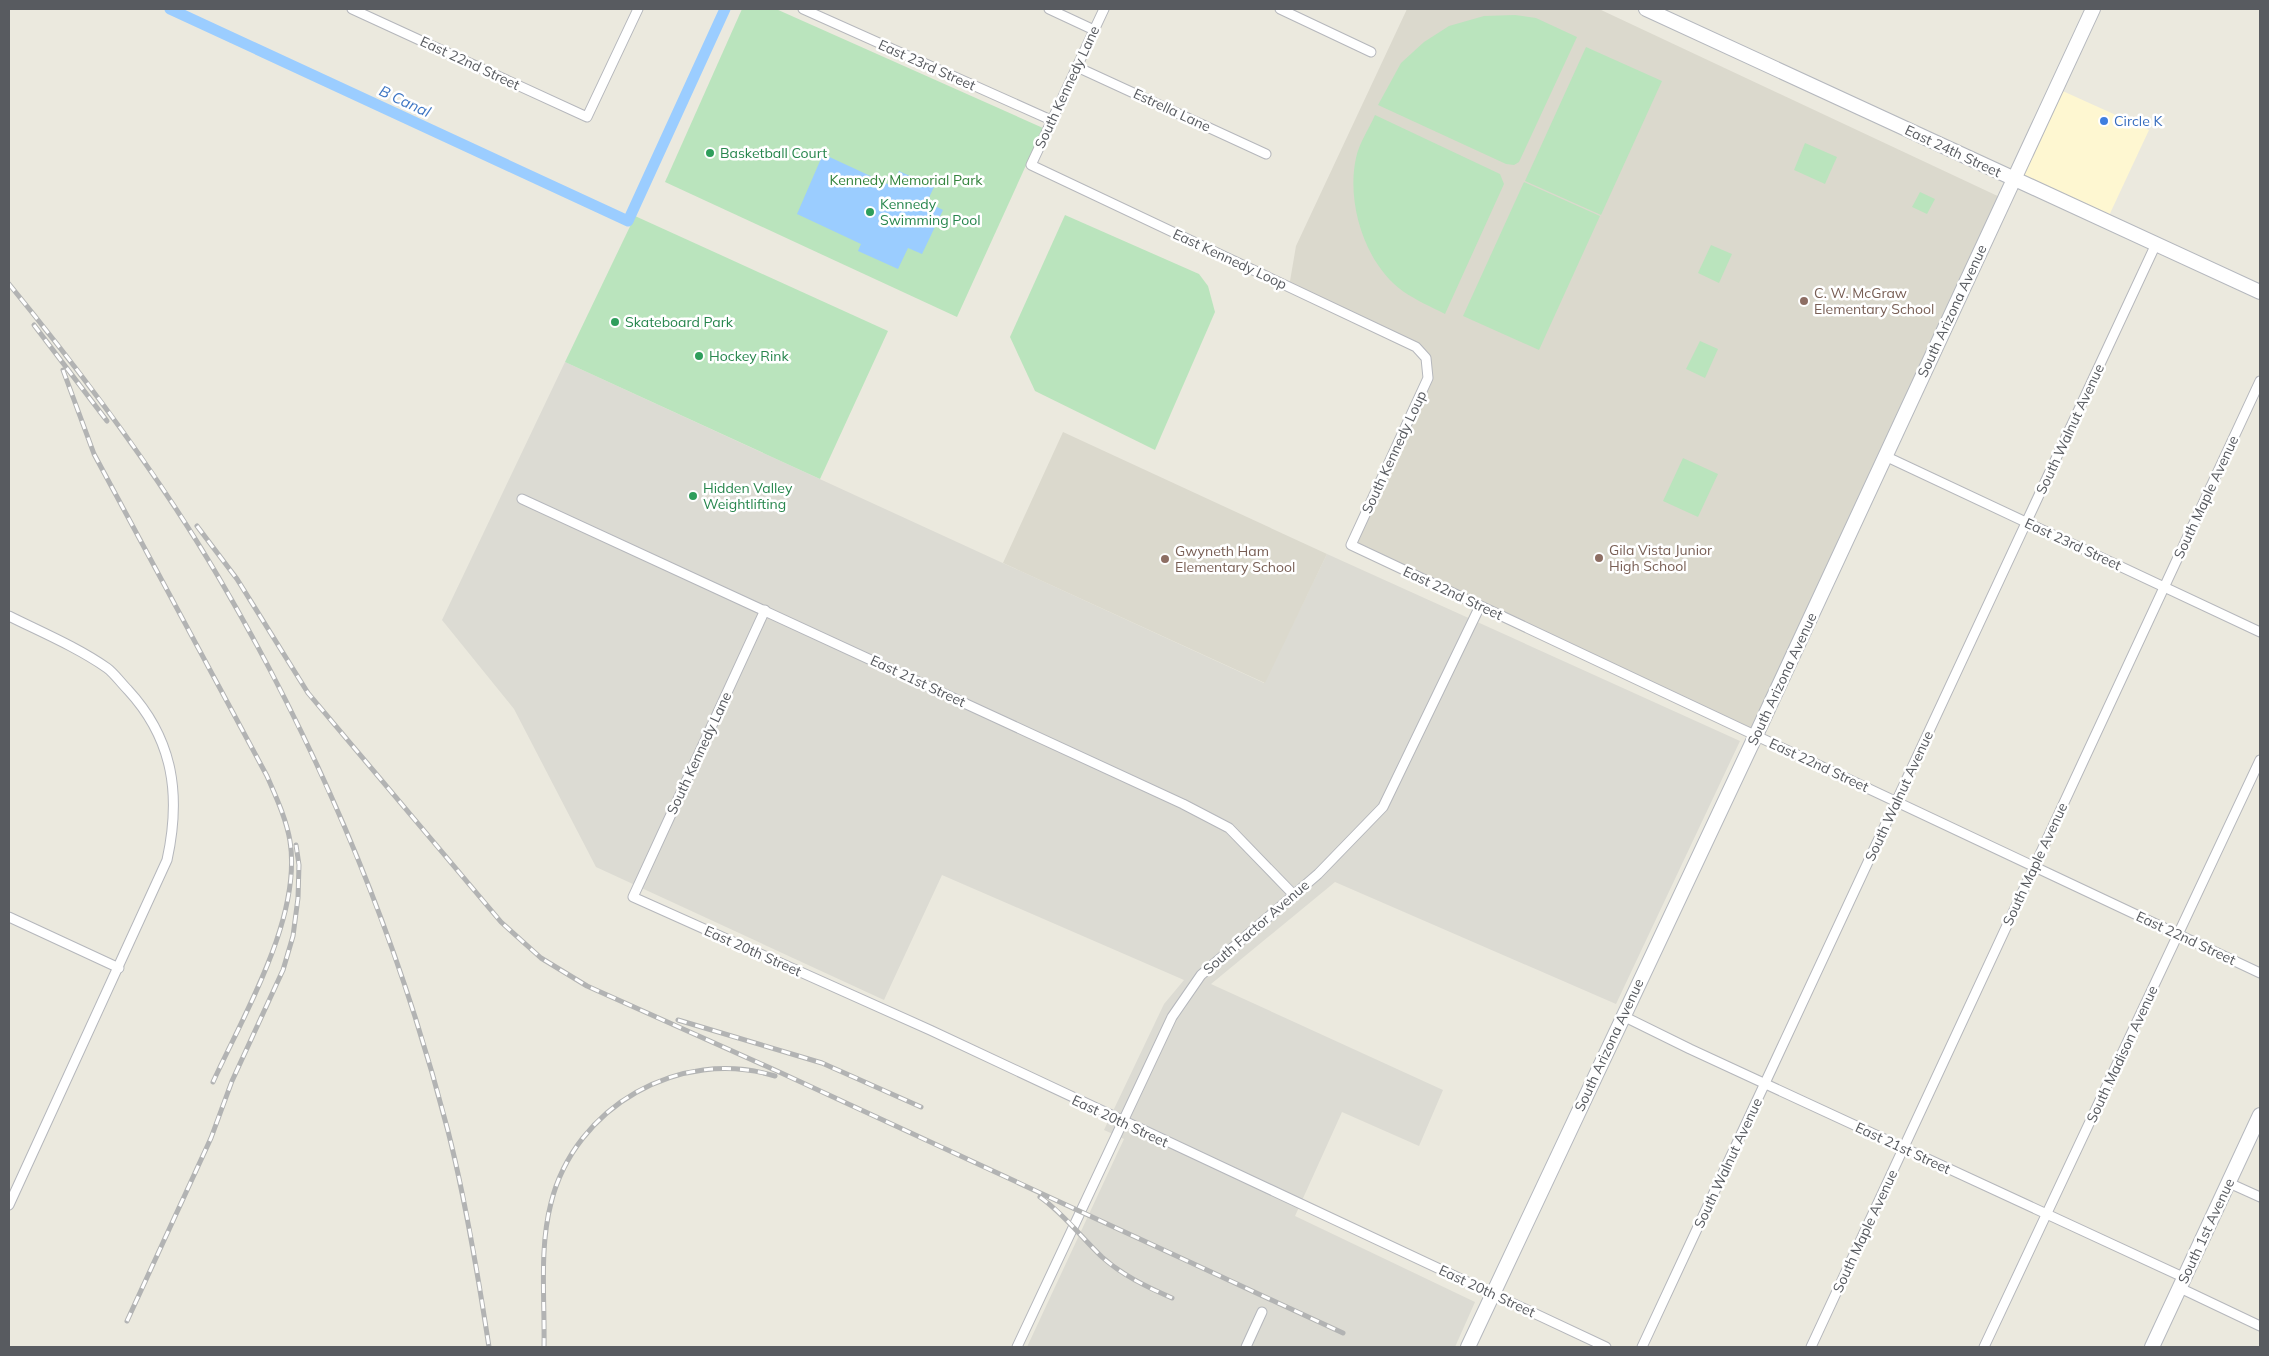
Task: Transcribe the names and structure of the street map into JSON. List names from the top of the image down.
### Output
{
  "streets": {
    "street": [
      "East 22nd Street",
      "East 23rd Street",
      "South Kennedy Lane",
      "Estrella Lane",
      "East 24th Street",
      "East Kennedy Loop",
      "South Arizona Avenue",
      "South Walnut Avenue",
      "South Kennedy Loup",
      "South Maple Avenue",
      "East 21st Street",
      "South Factor Avenue",
      "East 20th Street",
      "South Madison Avenue",
      "South 1st Avenue"
    ]
  },
  "crossings": [
    ["East 22nd Street", "South Arizona Avenue"],
    ["East 22nd Street", "South Walnut Avenue"],
    ["East 22nd Street", "South Kennedy Loup"],
    ["East 22nd Street", "South Maple Avenue"],
    ["East 22nd Street", "South Factor Avenue"],
    ["East 22nd Street", "South Madison Avenue"],
    ["East 23rd Street", "South Kennedy Lane"],
    ["East 23rd Street", "South Arizona Avenue"],
    ["East 23rd Street", "South Walnut Avenue"],
    ["East 23rd Street", "South Maple Avenue"],
    ["South Kennedy Lane", "Estrella Lane"],
    ["South Kennedy Lane", "East Kennedy Loop"],
    ["South Kennedy Lane", "East 21st Street"],
    ["South Kennedy Lane", "East 20th Street"],
    ["East 24th Street", "South Arizona Avenue"],
    ["East 24th Street", "South Walnut Avenue"],
    ["East Kennedy Loop", "South Kennedy Loup"],
    ["South Arizona Avenue", "East 21st Street"],
    ["South Arizona Avenue", "East 20th Street"],
    ["South Walnut Avenue", "East 21st Street"],
    ["South Maple Avenue", "East 21st Street"],
    ["East 21st Street", "South Factor Avenue"],
    ["East 21st Street", "South Madison Avenue"],
    ["East 21st Street", "South 1st Avenue"],
    ["South Factor Avenue", "East 20th Street"]
  ],
  "water": ["B Canal"],
  "parks": ["Kennedy Memorial Park"],
  "places": [
    "Circle K",
    "Basketball Court",
    "Kennedy Swimming Pool",
    "C. W. McGraw Elementary School",
    "Skateboard Park",
    "Hockey Rink",
    "Hidden Valley Weightlifting",
    "Gila Vista Junior High School",
    "Gwyneth Ham Elementary School"
  ]
}
